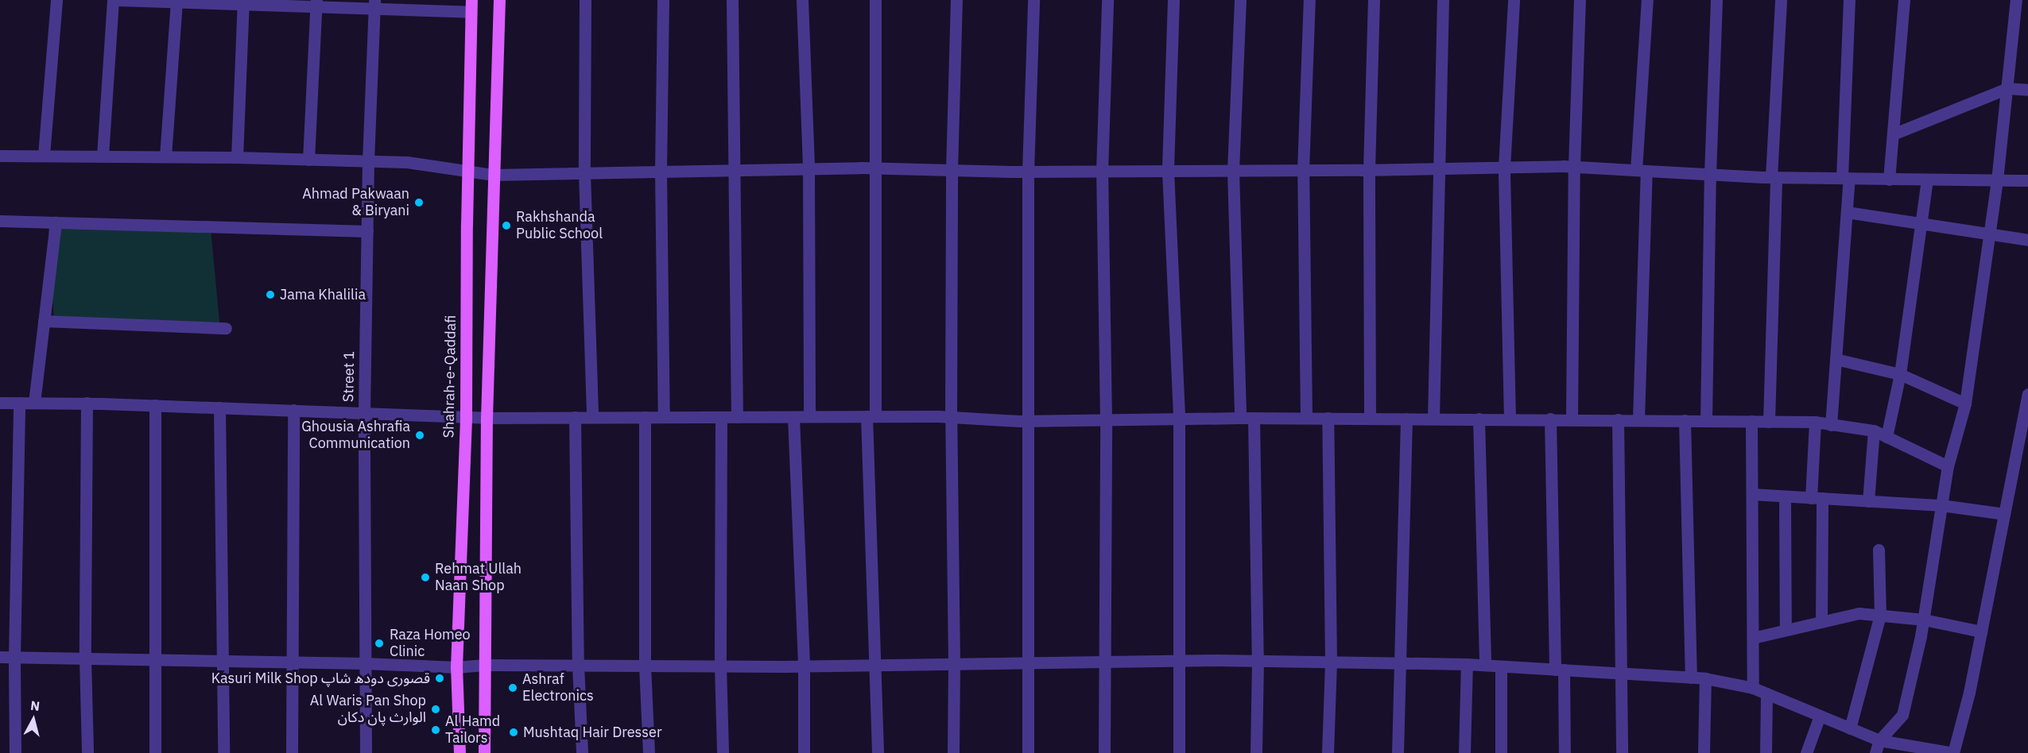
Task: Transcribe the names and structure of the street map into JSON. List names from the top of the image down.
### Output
{
  "streets": {
    "main road": ["Shahrah-e-Qaddafi"],
    "street": ["Street 1"]
  },
  "places": [
    "Ahmad Pakwaan & Biryani",
    "Rakhshanda Public School",
    "Jama Khalilia",
    "Ghousia Ashrafia Communication",
    "Rehmat Ullah Naan Shop",
    "Raza Homeo Clinic",
    "Kasuri Milk Shop قصوری دودھ شاپ",
    "Ashraf Electronics",
    "Al Waris Pan Shop الوارث پان دکان",
    "Al Hamd Tailors",
    "Mushtaq Hair Dresser"
  ],
  "north": "top"
}
